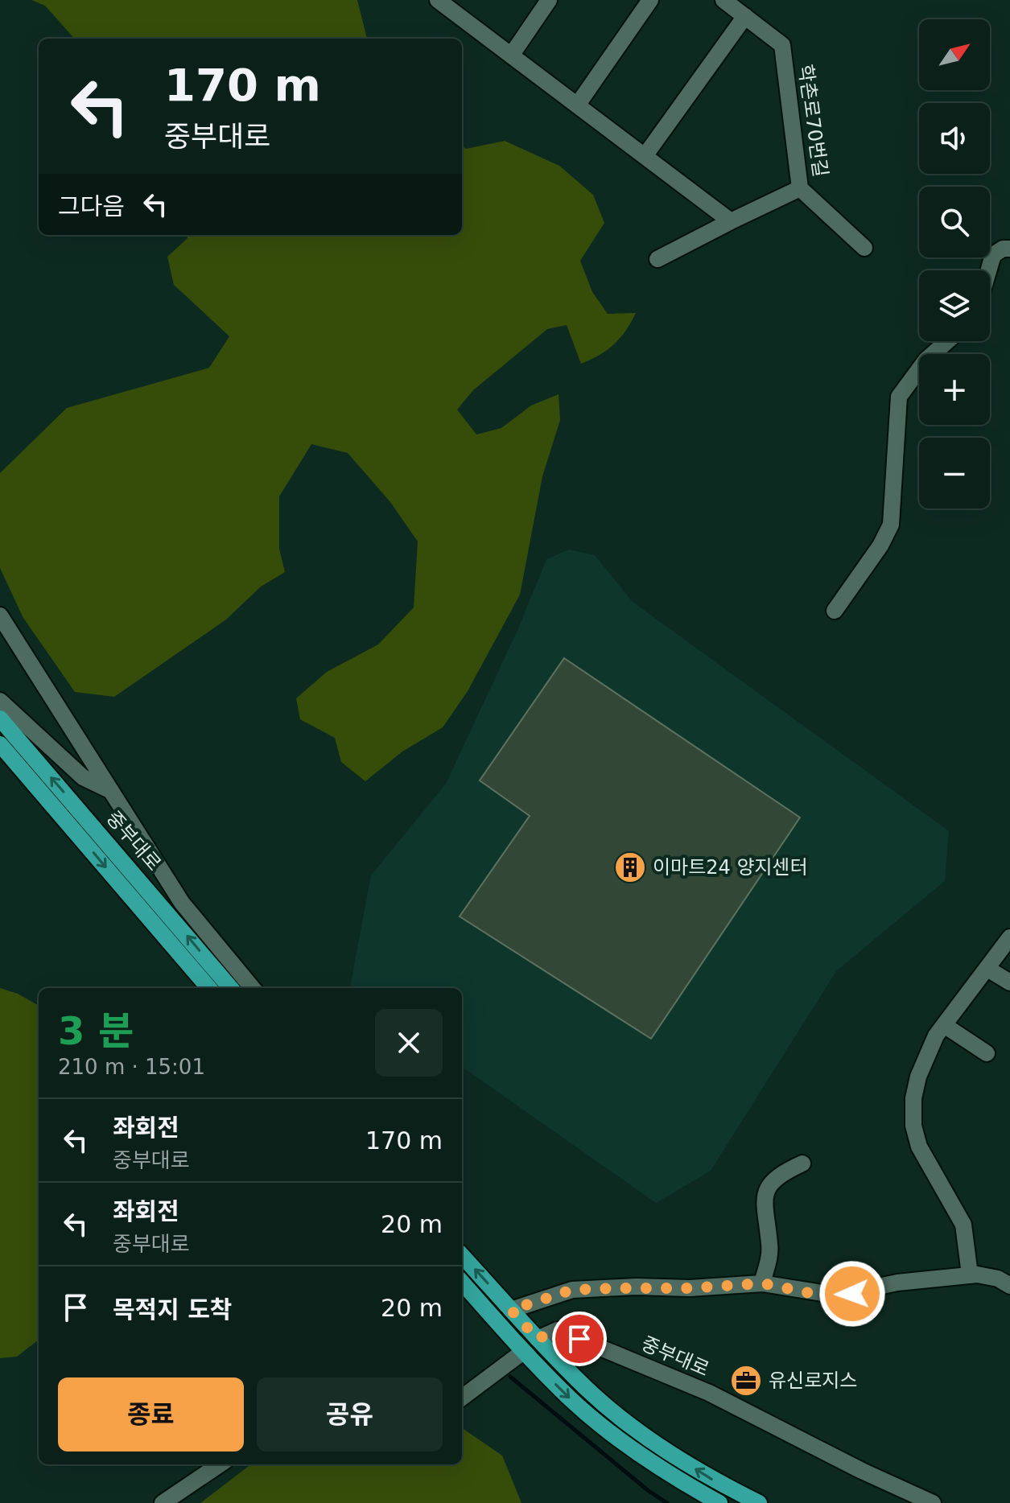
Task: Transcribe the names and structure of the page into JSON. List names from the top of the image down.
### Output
{
  "streets": {
    "main road": ["중부대로"],
    "street": ["학촌로70번길"]
  },
  "places": {
    "building": ["이마트24 양지센터"],
    "office": ["유신로지스"]
  },
  "north": "top right",
  "page": {
    "map_buttons": ["+", "−"],
    "turn": ["170 m", "중부대로"],
    "then": "그다음",
    "heading": ["3 분", "210 m · 15:01"],
    "list": [
      {
        "name": "좌회전",
        "note": "중부대로",
        "value": "170 m"
      },
      {
        "name": "좌회전",
        "note": "중부대로",
        "value": "20 m"
      },
      {
        "name": "목적지 도착",
        "value": "20 m"
      }
    ],
    "buttons": ["종료", "공유"]
  }
}
